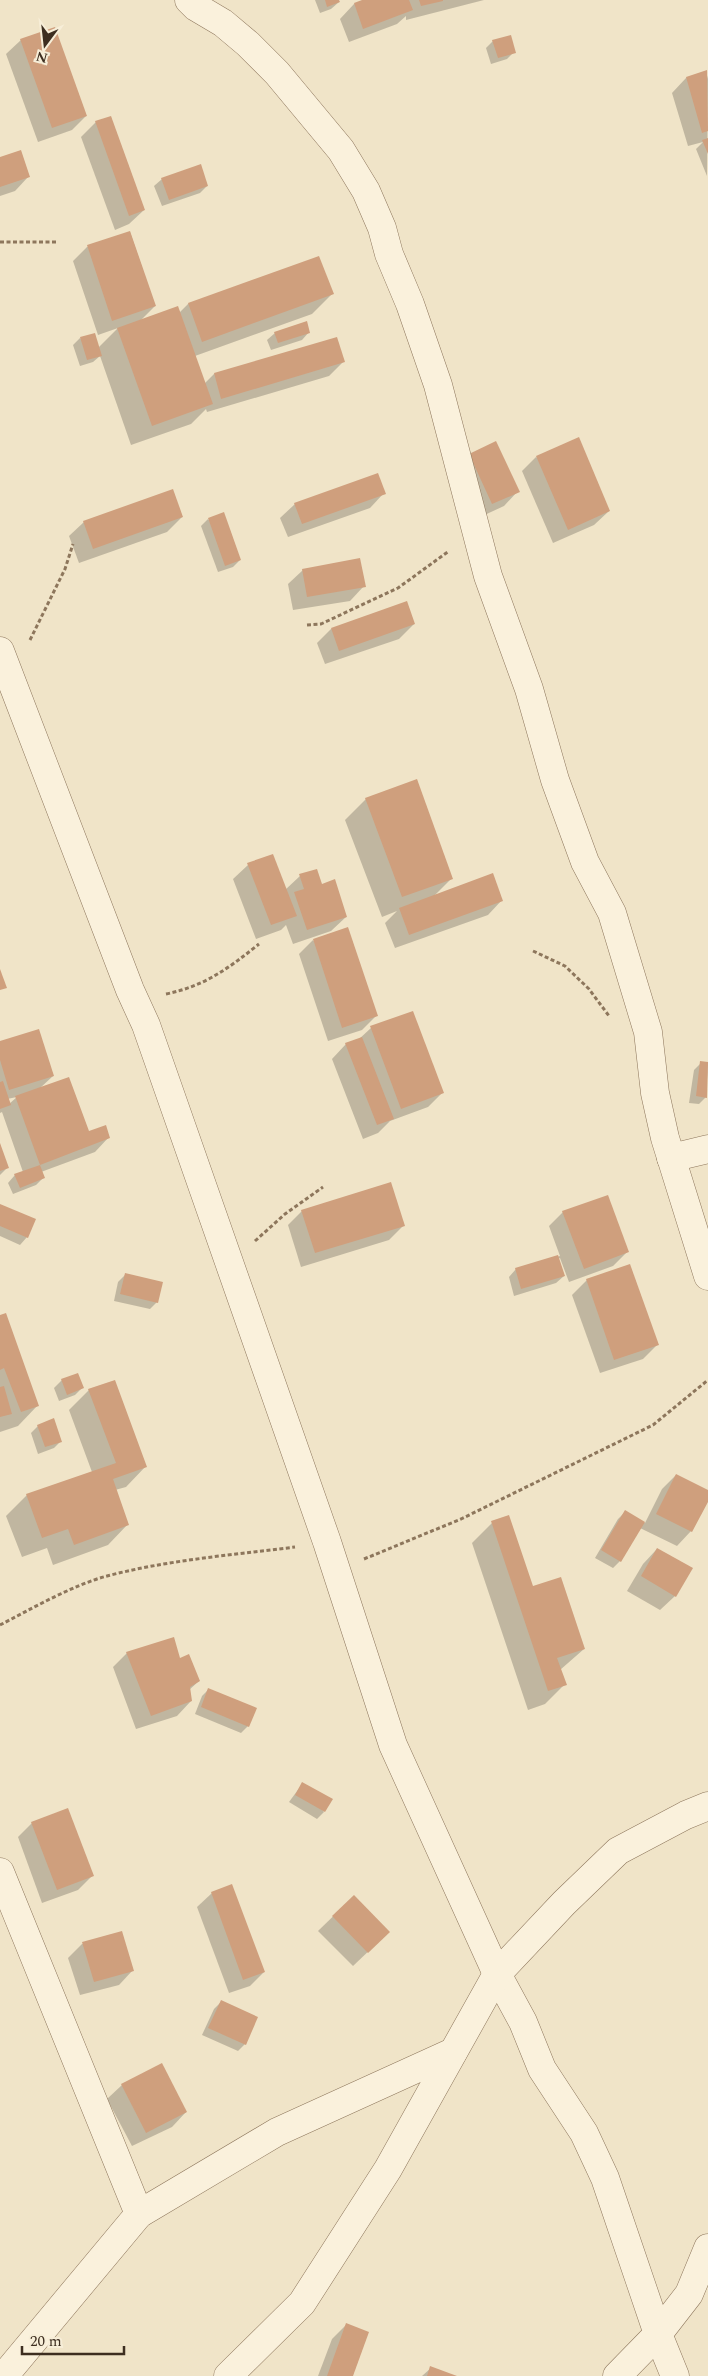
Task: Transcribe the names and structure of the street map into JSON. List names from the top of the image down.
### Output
{
  "scale_bar": "20 m",
  "north": "bottom"
}
